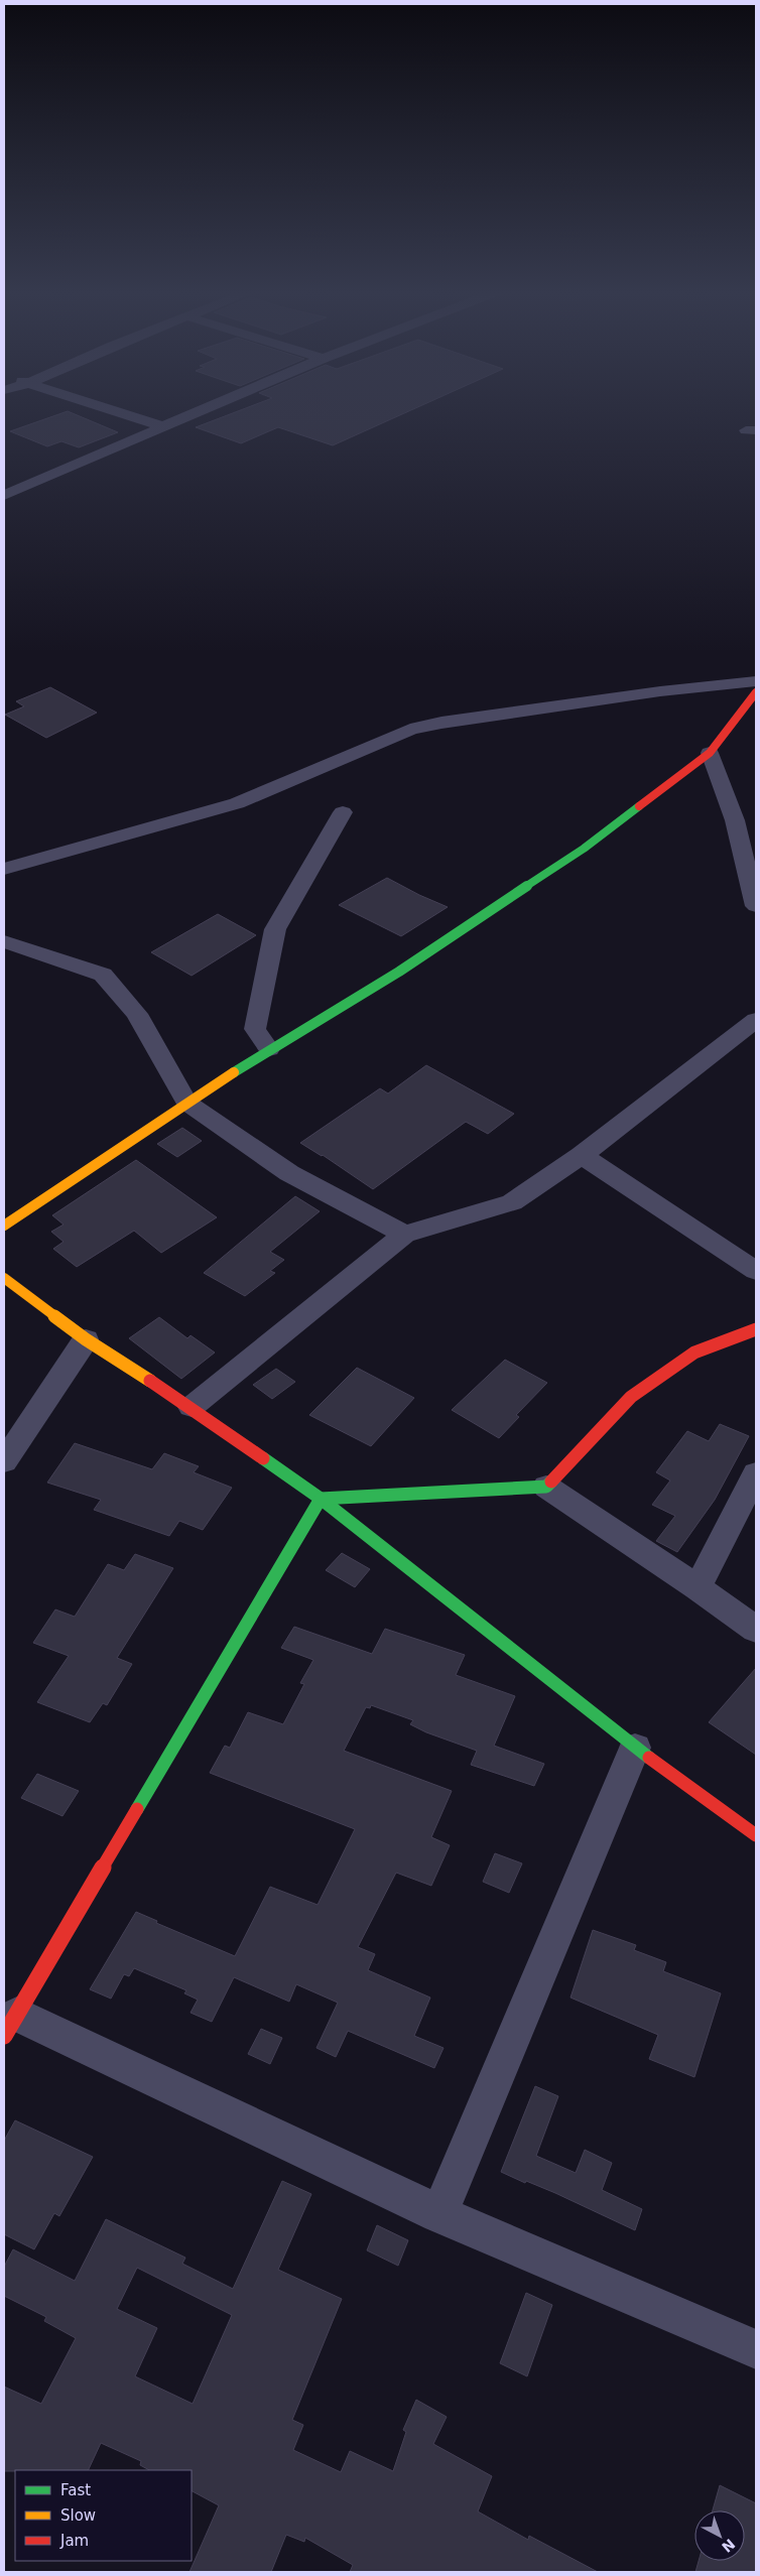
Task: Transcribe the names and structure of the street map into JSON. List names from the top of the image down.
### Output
{
  "legend": ["Fast", "Slow", "Jam"],
  "north": "bottom right"
}
